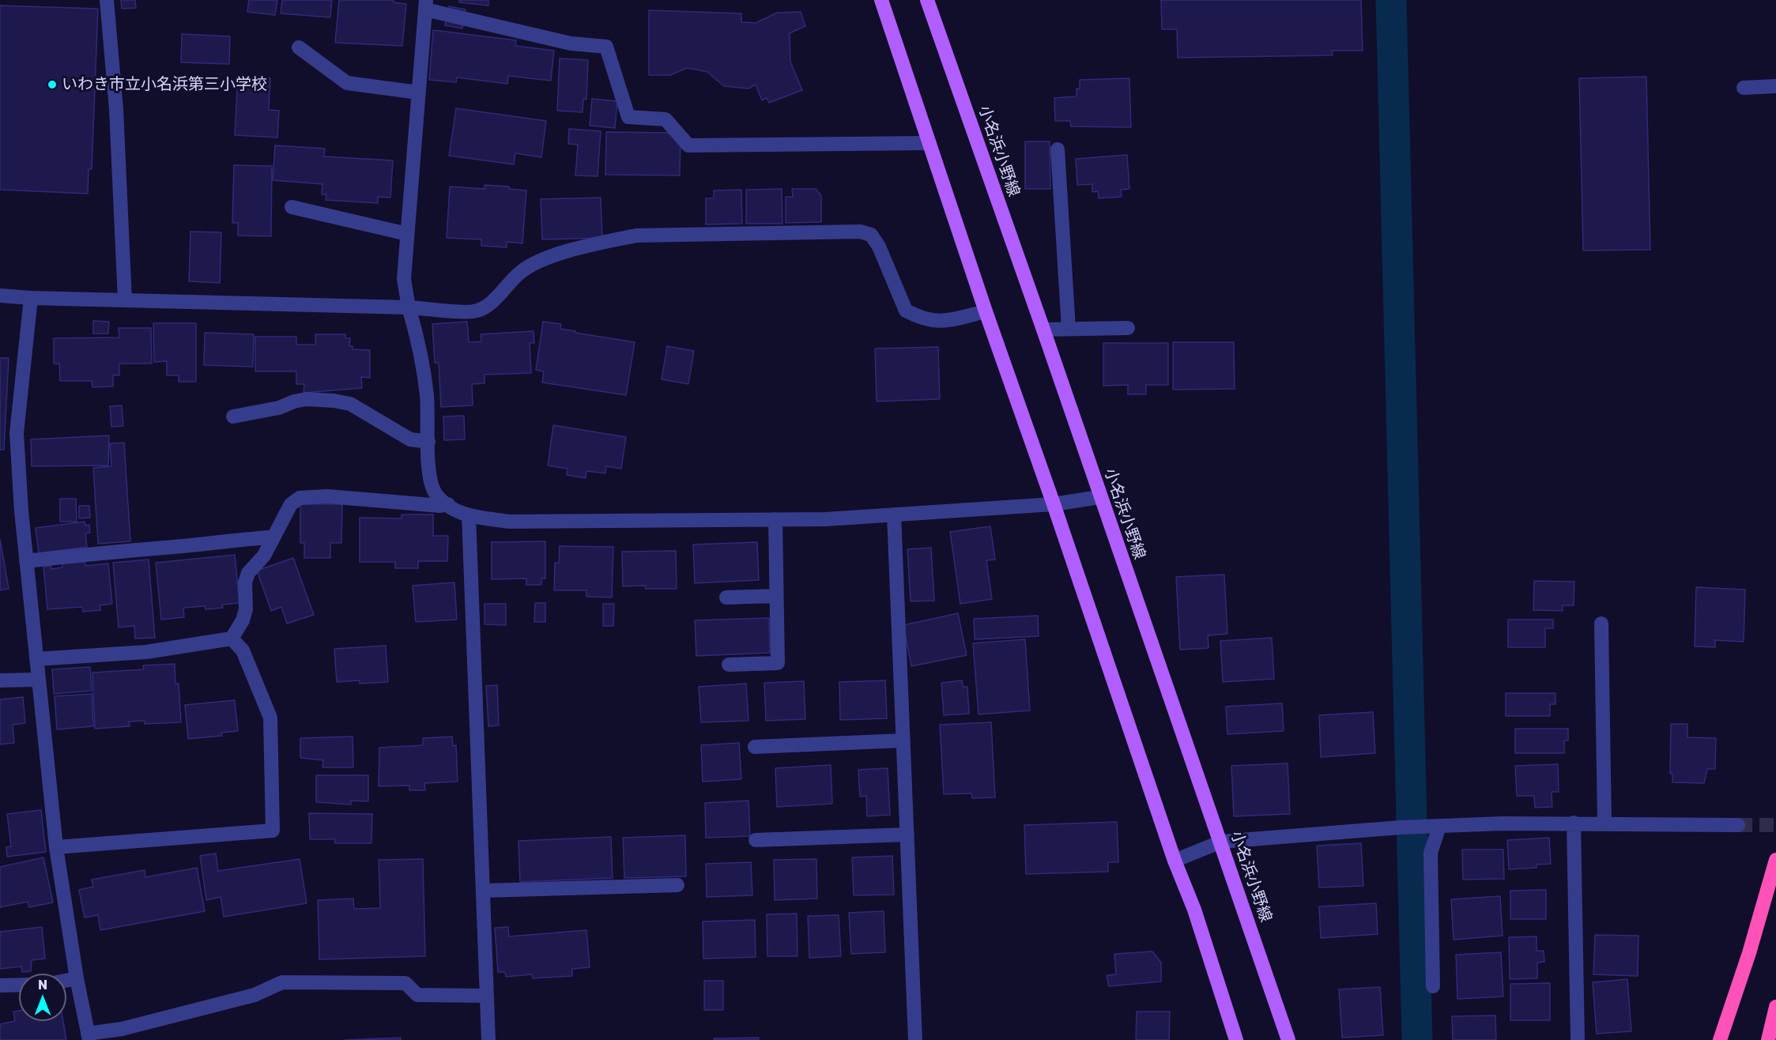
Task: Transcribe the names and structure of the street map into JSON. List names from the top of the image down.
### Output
{
  "streets": {
    "main road": ["小名浜小野線"]
  },
  "places": ["いわき市立小名浜第三小学校"],
  "north": "top"
}
